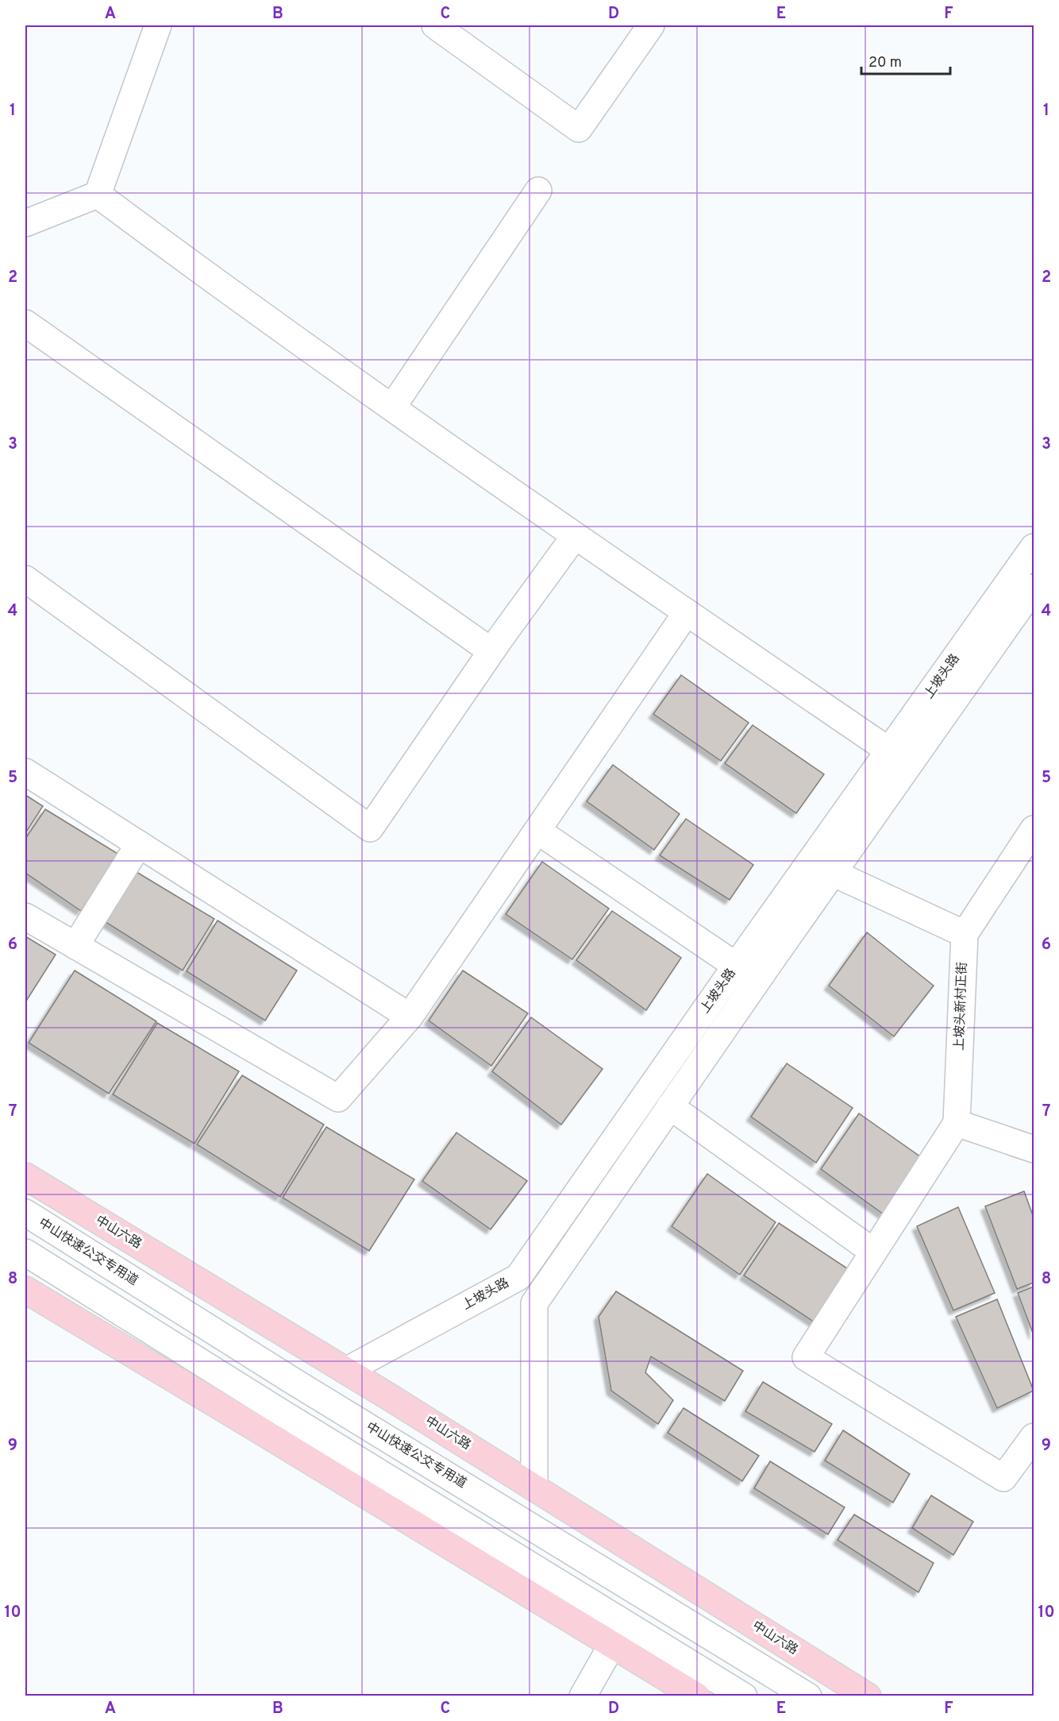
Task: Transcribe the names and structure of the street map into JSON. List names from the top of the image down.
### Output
{
  "streets": {
    "main road": ["中山六路"],
    "street": ["上坡头路", "上坡头新村正街", "中山快速公交专用道"]
  },
  "crossings": [
    ["上坡头路", "中山六路"]
  ],
  "scale_bar": "20 m",
  "grid": {
    "columns": [
      "A",
      "B",
      "C",
      "D",
      "E",
      "F"
    ],
    "rows": [
      "1",
      "2",
      "3",
      "4",
      "5",
      "6",
      "7",
      "8",
      "9",
      "10"
    ]
  }
}
